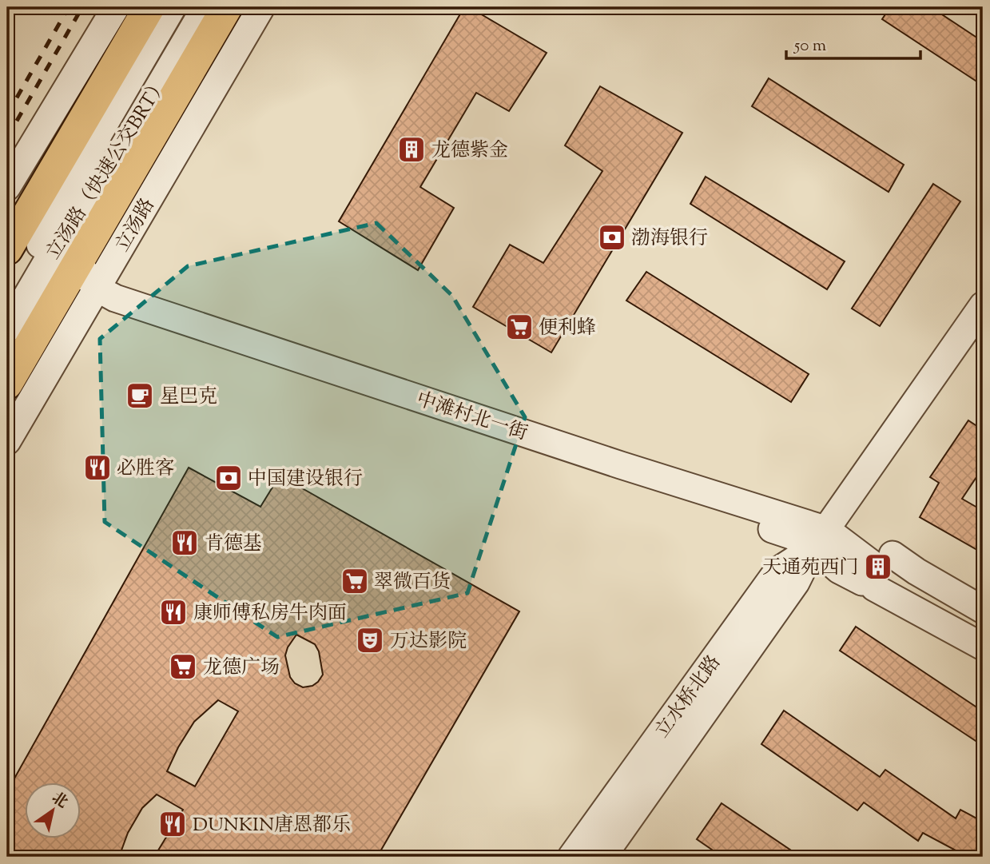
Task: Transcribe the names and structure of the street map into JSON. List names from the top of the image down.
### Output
{
  "streets": {
    "main road": ["立汤路"],
    "street": ["立汤路（快速公交BRT）", "中滩村北一街", "立水桥北路"]
  },
  "crossings": [
    ["立汤路", "中滩村北一街"],
    ["中滩村北一街", "立水桥北路"]
  ],
  "places": {
    "building": ["龙德紫金", "天通苑西门"],
    "bank": ["渤海银行", "中国建设银行"],
    "supermarket": ["便利蜂", "翠微百货", "龙德广场"],
    "cafe": ["星巴克"],
    "restaurant": [
      "必胜客",
      "肯德基",
      "康师傅私房牛肉面",
      "DUNKIN唐恩都乐"
    ],
    "theatre": ["万达影院"]
  },
  "scale_bar": "50 m",
  "north": "top right"
}
